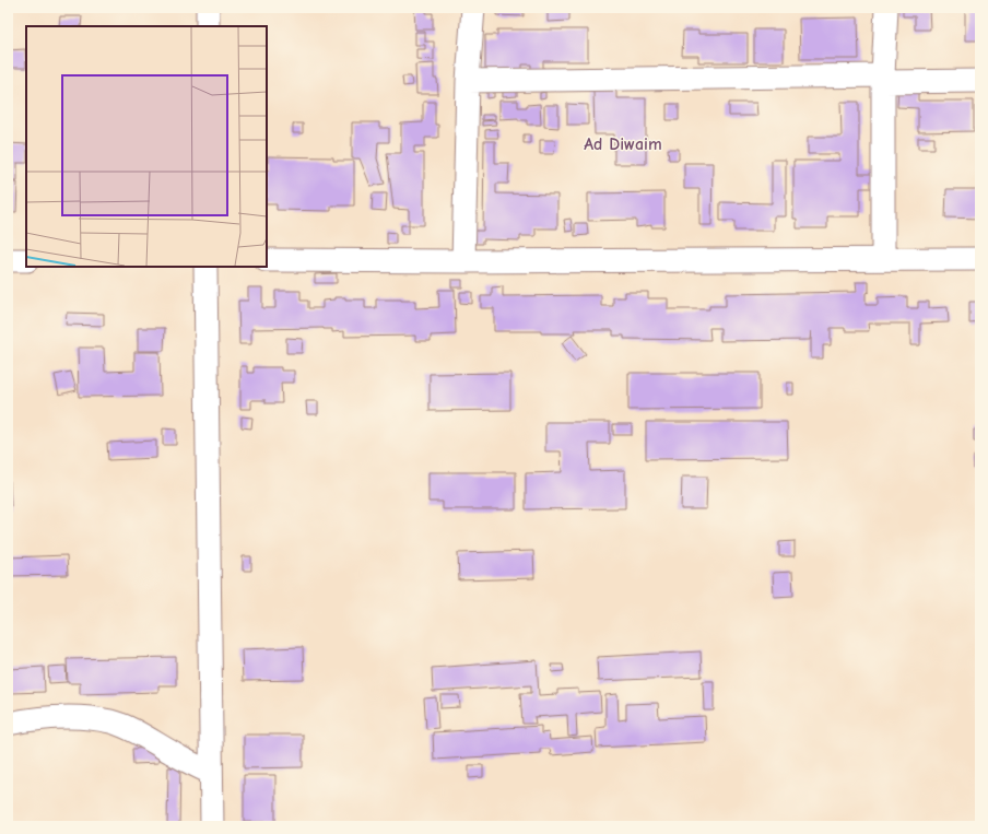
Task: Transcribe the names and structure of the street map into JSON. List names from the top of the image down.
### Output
{
  "districts": ["Ad Diwaim"]
}
